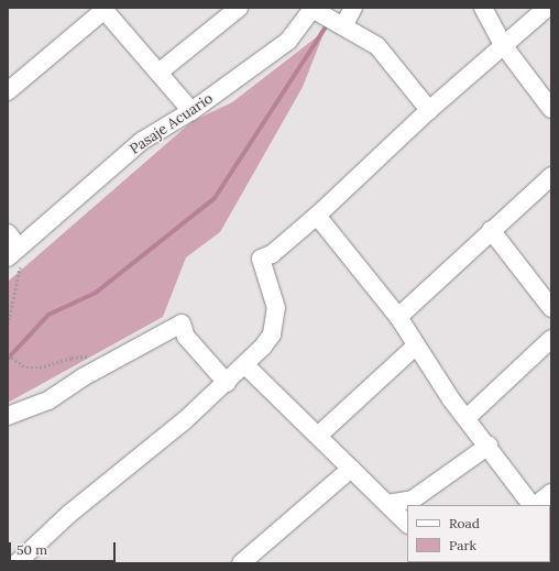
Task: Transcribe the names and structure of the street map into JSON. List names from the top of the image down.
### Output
{
  "streets": {
    "street": ["Pasaje Acuario"]
  },
  "legend": ["Road", "Park"],
  "scale_bar": "50 m"
}
